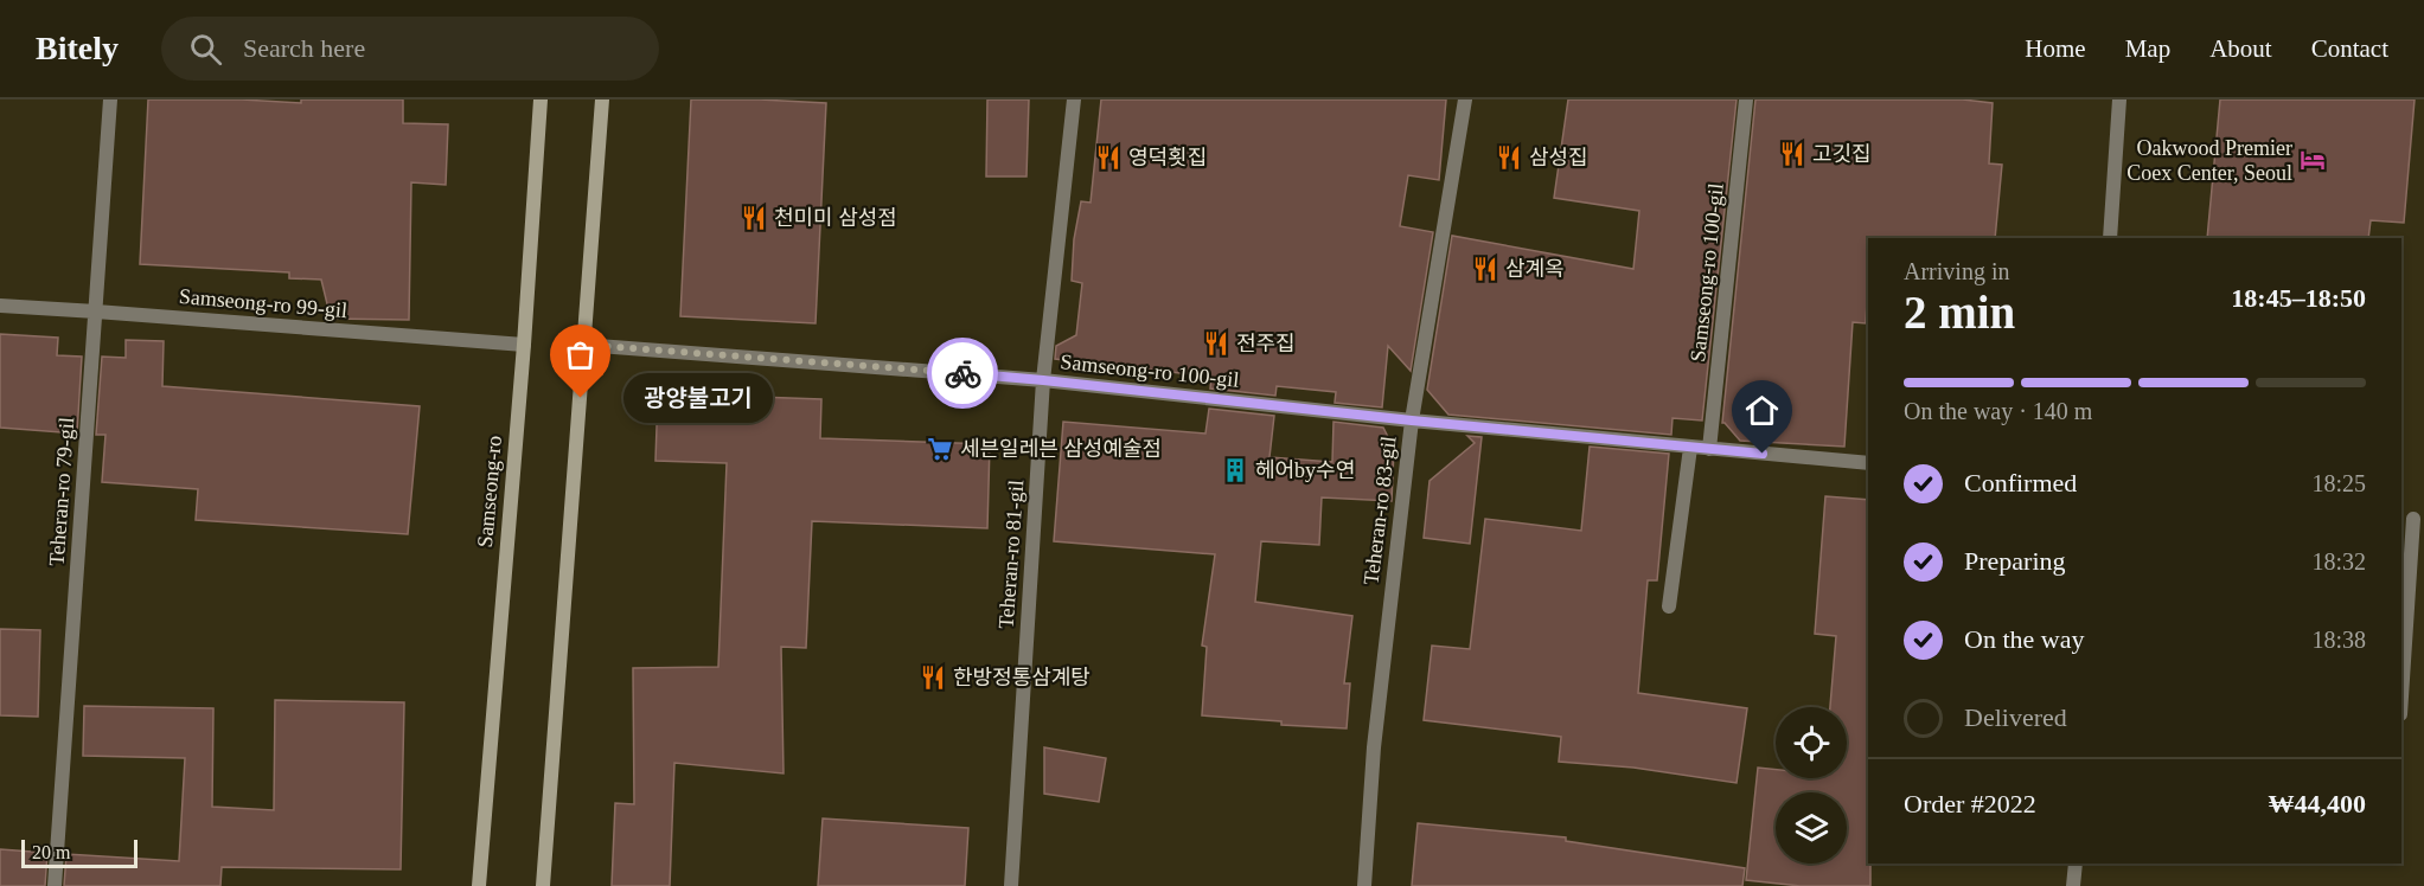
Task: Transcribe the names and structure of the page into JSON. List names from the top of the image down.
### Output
{
  "streets": {
    "main road": ["Samseong-ro"],
    "street": [
      "Samseong-ro 100-gil",
      "Samseong-ro 99-gil",
      "Teheran-ro 79-gil",
      "Teheran-ro 83-gil",
      "Teheran-ro 81-gil"
    ]
  },
  "crossings": [
    ["Samseong-ro 100-gil", "Teheran-ro 83-gil"],
    ["Samseong-ro 100-gil", "Teheran-ro 81-gil"],
    ["Samseong-ro 99-gil", "Teheran-ro 79-gil"],
    ["Samseong-ro 99-gil", "Samseong-ro"]
  ],
  "places": {
    "restaurant": [
      "고깃집",
      "영덕횟집",
      "삼성집",
      "천미미 삼성점",
      "삼계옥",
      "전주집",
      "한방정통삼계탕"
    ],
    "hotel": ["Oakwood Premier Coex Center, Seoul"],
    "other": ["광양불고기"],
    "supermarket": ["세븐일레븐 삼성예술점"],
    "building": ["헤어by수연"]
  },
  "scale_bar": "20 m",
  "page": {
    "header": "Bitely",
    "search": "Search here",
    "nav": [
      "Home",
      "Map",
      "About",
      "Contact"
    ],
    "heading": ["2 min", "Arriving in", "18:45–18:50"],
    "panel": ["Order #2022", "₩44,400"],
    "bar": "On the way · 140 m",
    "bubble": "광양불고기",
    "list": [
      ["Confirmed", "18:25"],
      ["Preparing", "18:32"],
      ["On the way", "18:38"],
      "Delivered"
    ],
    "scale": "20 m"
  }
}
